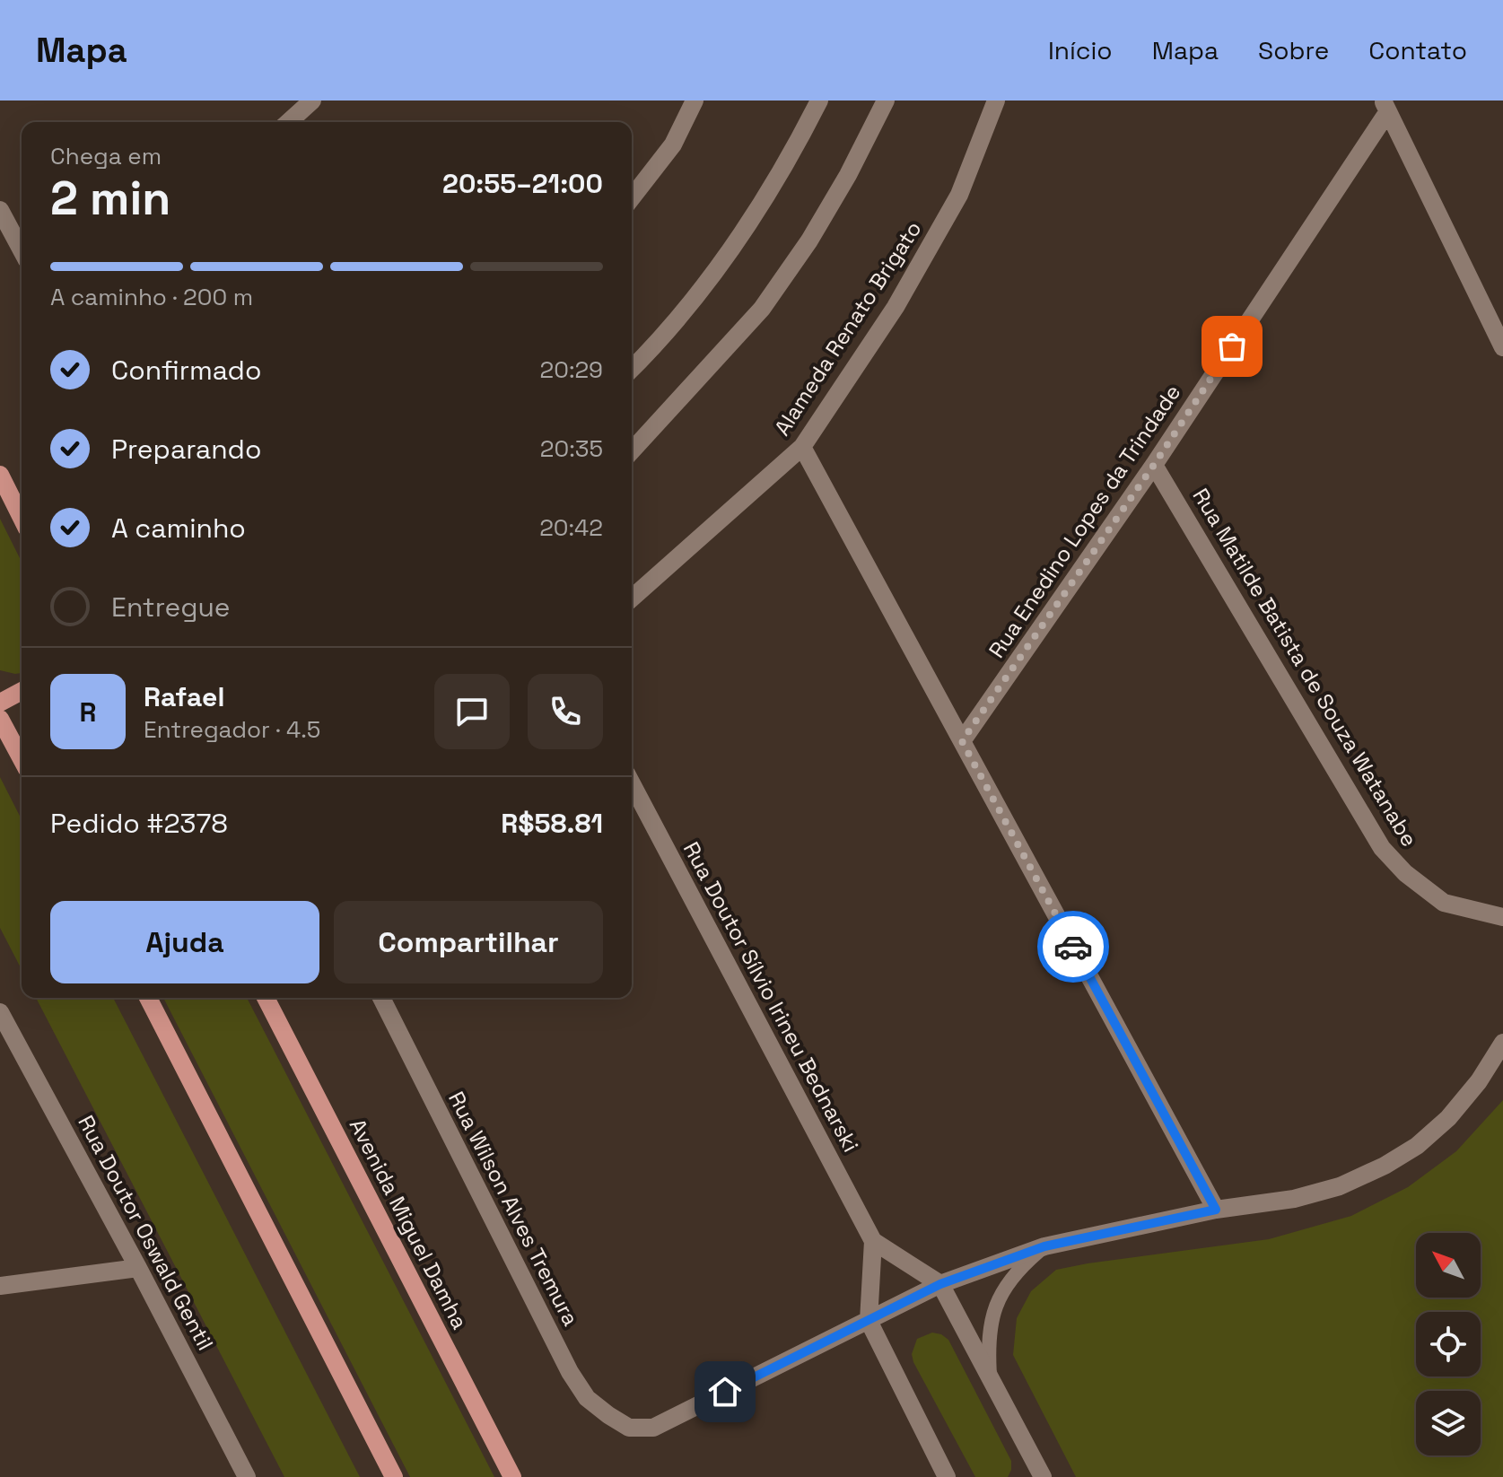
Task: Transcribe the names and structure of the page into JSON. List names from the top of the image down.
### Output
{
  "streets": {
    "main road": ["Avenida Miguel Damha"],
    "street": [
      "Alameda Renato Brigato",
      "Rua Enedino Lopes da Trindade",
      "Rua Matilde Batista de Souza Watanabe",
      "Rua Doutor Sílvio Irineu Bednarski",
      "Rua Wilson Alves Tremura",
      "Rua Doutor Oswald Gentil"
    ]
  },
  "crossings": [
    ["Rua Enedino Lopes da Trindade", "Rua Matilde Batista de Souza Watanabe"]
  ],
  "north": "top left",
  "page": {
    "header": "Mapa",
    "nav": [
      "Início",
      "Mapa",
      "Sobre",
      "Contato"
    ],
    "heading": ["2 min", "Chega em", "20:55–21:00"],
    "panel": [
      "Rafael",
      "Entregador · 4.5",
      "Pedido #2378",
      "R$58.81"
    ],
    "bar": "A caminho · 200 m",
    "list": [
      ["Confirmado", "20:29"],
      ["Preparando", "20:35"],
      ["A caminho", "20:42"],
      "Entregue"
    ],
    "round": "R",
    "buttons": ["Ajuda", "Compartilhar"]
  }
}
